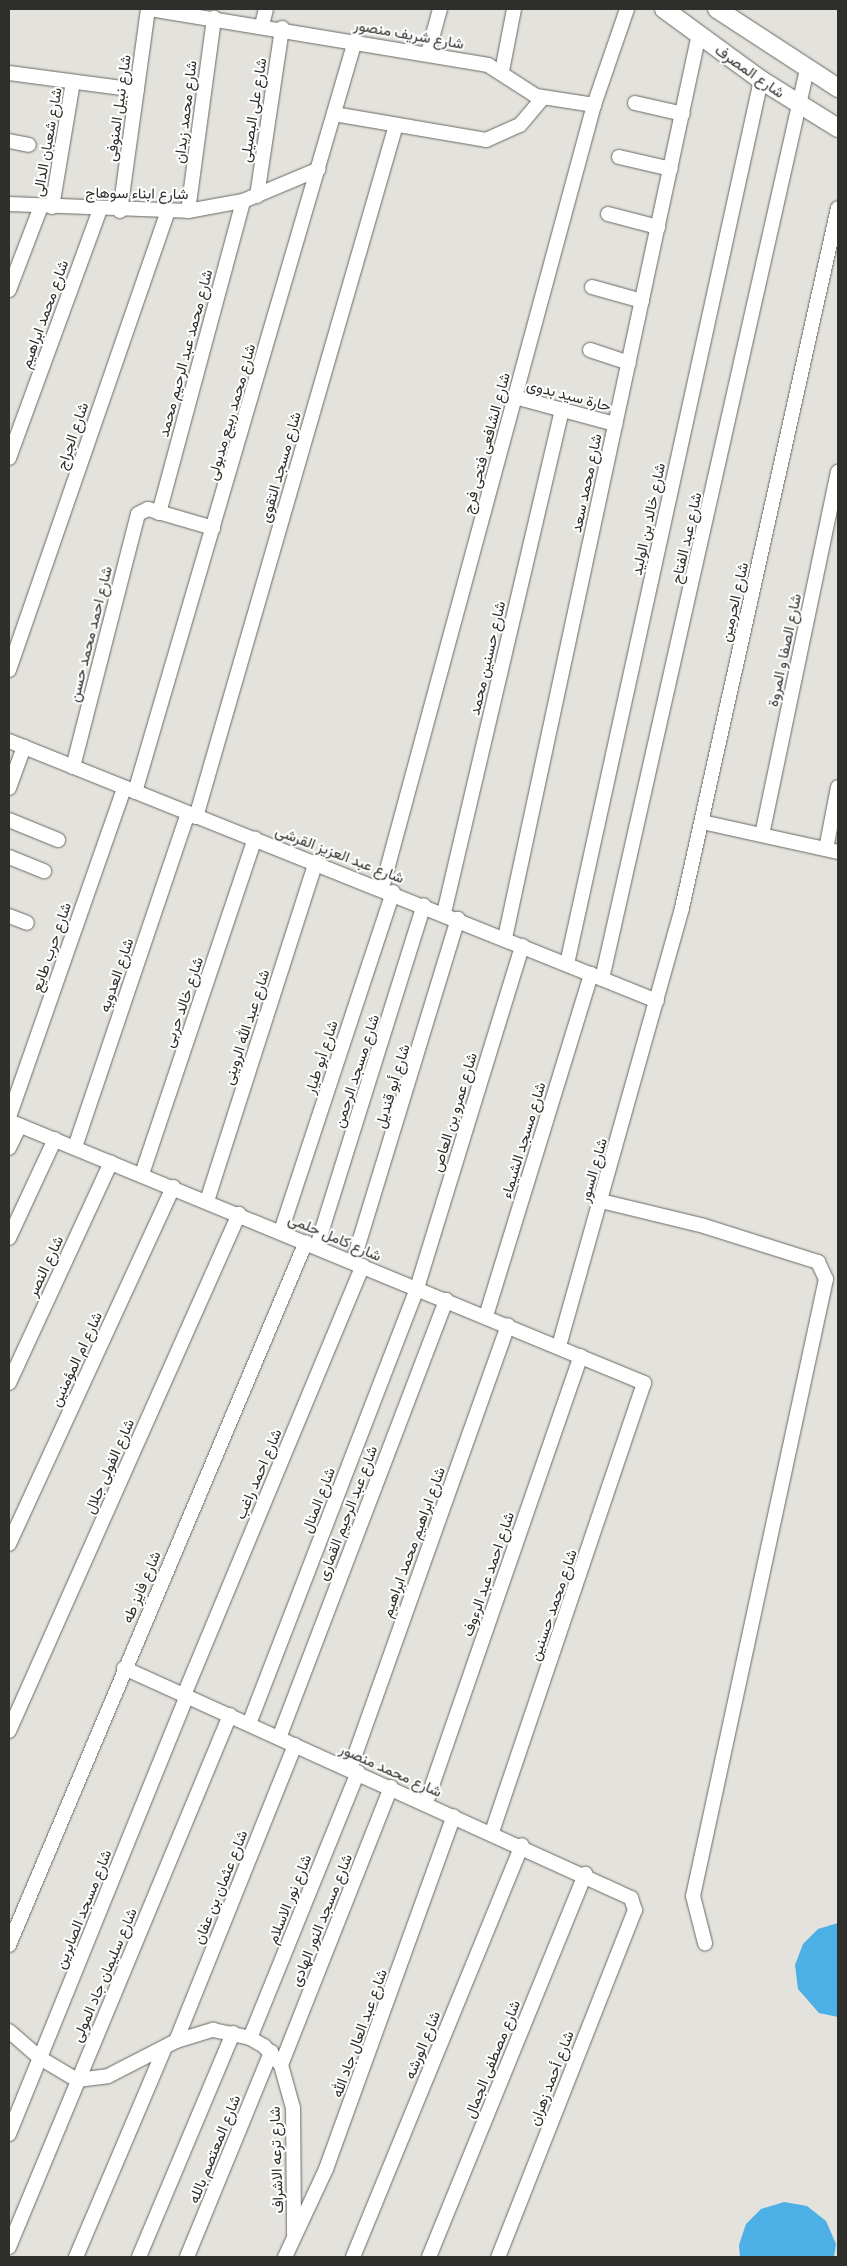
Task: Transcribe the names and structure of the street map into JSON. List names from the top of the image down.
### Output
{
  "streets": {
    "street": [
      "شارع شريف منصور",
      "شارع المصرف",
      "شارع نبيل المنوفى",
      "شارع على البصيلى",
      "شارع محمد زيدان",
      "شارع شعبان الدالى",
      "شارع ابناء سوهاج",
      "شارع محمد ابراهيم",
      "شارع محمد عبد الرحيم محمد",
      "حارة سيد بدوى",
      "شارع محمد ربيع مدبولى",
      "شارع الجراج",
      "شارع الشافعى فتحى فرج",
      "شارع مسجد التقوى",
      "شارع محمد سعد",
      "شارع خالد بن الوليد",
      "شارع عبد الفتاح",
      "شارع الحرمين",
      "شارع احمد محمد حسن",
      "شارع الصفا و المروة",
      "شارع حسنين محمد",
      "شارع عبد العزيز القرشى",
      "شارع حرب طايع",
      "شارع العدويه",
      "شارع خالد حربى",
      "شارع عبد الله الروينى",
      "شارع أبو طيار",
      "شارع مسجد الرحمن",
      "شارع أبو قنديل",
      "شارع عمرو بن العاص",
      "شارع مسجد الشيماء",
      "شارع السور",
      "شارع كامل حلمى",
      "شارع النصر",
      "شارع ام المؤمنين",
      "شارع الفولى جلال",
      "شارع احمد راغب",
      "شارع المنال",
      "شارع عبد الرحيم القمارى",
      "شارع ابراهيم محمد ابراهيم",
      "شارع احمد عبد الرءوف",
      "شارع فايز طه",
      "شارع محمد حسنين",
      "شارع محمد منصور",
      "شارع عثمان بن عفان",
      "شارع نور الاسلام",
      "شارع مسجد الصابرين",
      "شارع مسجد النور الهادى",
      "شارع سليمان جاد المولى",
      "شارع عبد العال جاد الله",
      "شارع الورشه",
      "شارع مصطفى الجمال",
      "شارع أحمد زهران",
      "شارع المعتصم بالله",
      "شارع ترعه الاشراف"
    ]
  },
  "crossings": [
    ["شارع شريف منصور", "شارع نبيل المنوفى"],
    ["شارع شريف منصور", "شارع على البصيلى"],
    ["شارع شريف منصور", "شارع محمد زيدان"],
    ["شارع شريف منصور", "شارع محمد ربيع مدبولى"],
    ["شارع شريف منصور", "شارع الشافعى فتحى فرج"],
    ["شارع المصرف", "شارع محمد سعد"],
    ["شارع المصرف", "شارع خالد بن الوليد"],
    ["شارع المصرف", "شارع عبد الفتاح"],
    ["شارع نبيل المنوفى", "شارع ابناء سوهاج"],
    ["شارع على البصيلى", "شارع ابناء سوهاج"],
    ["شارع محمد زيدان", "شارع ابناء سوهاج"],
    ["شارع شعبان الدالى", "شارع ابناء سوهاج"],
    ["شارع ابناء سوهاج", "شارع محمد ابراهيم"],
    ["شارع ابناء سوهاج", "شارع محمد عبد الرحيم محمد"],
    ["شارع ابناء سوهاج", "شارع محمد ربيع مدبولى"],
    ["شارع ابناء سوهاج", "شارع الجراج"],
    ["شارع محمد عبد الرحيم محمد", "شارع احمد محمد حسن"],
    ["حارة سيد بدوى", "شارع الشافعى فتحى فرج"],
    ["حارة سيد بدوى", "شارع محمد سعد"],
    ["حارة سيد بدوى", "شارع حسنين محمد"],
    ["شارع محمد ربيع مدبولى", "شارع عبد العزيز القرشى"],
    ["شارع محمد ربيع مدبولى", "شارع حرب طايع"],
    ["شارع الشافعى فتحى فرج", "شارع عبد العزيز القرشى"],
    ["شارع الشافعى فتحى فرج", "شارع أبو طيار"],
    ["شارع مسجد التقوى", "شارع عبد العزيز القرشى"],
    ["شارع مسجد التقوى", "شارع العدويه"],
    ["شارع محمد سعد", "شارع عبد العزيز القرشى"],
    ["شارع خالد بن الوليد", "شارع عبد العزيز القرشى"],
    ["شارع عبد الفتاح", "شارع عبد العزيز القرشى"],
    ["شارع عبد الفتاح", "شارع مسجد الشيماء"],
    ["شارع الحرمين", "شارع عبد العزيز القرشى"],
    ["شارع الحرمين", "شارع السور"],
    ["شارع احمد محمد حسن", "شارع عبد العزيز القرشى"],
    ["شارع حسنين محمد", "شارع عبد العزيز القرشى"],
    ["شارع عبد العزيز القرشى", "شارع حرب طايع"],
    ["شارع عبد العزيز القرشى", "شارع العدويه"],
    ["شارع عبد العزيز القرشى", "شارع خالد حربى"],
    ["شارع عبد العزيز القرشى", "شارع عبد الله الروينى"],
    ["شارع عبد العزيز القرشى", "شارع أبو طيار"],
    ["شارع عبد العزيز القرشى", "شارع مسجد الرحمن"],
    ["شارع عبد العزيز القرشى", "شارع أبو قنديل"],
    ["شارع عبد العزيز القرشى", "شارع عمرو بن العاص"],
    ["شارع عبد العزيز القرشى", "شارع مسجد الشيماء"],
    ["شارع عبد العزيز القرشى", "شارع السور"],
    ["شارع حرب طايع", "شارع كامل حلمى"],
    ["شارع العدويه", "شارع كامل حلمى"],
    ["شارع خالد حربى", "شارع كامل حلمى"],
    ["شارع عبد الله الروينى", "شارع كامل حلمى"],
    ["شارع أبو طيار", "شارع كامل حلمى"],
    ["شارع مسجد الرحمن", "شارع كامل حلمى"],
    ["شارع مسجد الرحمن", "شارع فايز طه"],
    ["شارع أبو قنديل", "شارع كامل حلمى"],
    ["شارع أبو قنديل", "شارع احمد راغب"],
    ["شارع عمرو بن العاص", "شارع كامل حلمى"],
    ["شارع عمرو بن العاص", "شارع المنال"],
    ["شارع مسجد الشيماء", "شارع كامل حلمى"],
    ["شارع السور", "شارع كامل حلمى"],
    ["شارع كامل حلمى", "شارع النصر"],
    ["شارع كامل حلمى", "شارع ام المؤمنين"],
    ["شارع كامل حلمى", "شارع الفولى جلال"],
    ["شارع كامل حلمى", "شارع احمد راغب"],
    ["شارع كامل حلمى", "شارع المنال"],
    ["شارع كامل حلمى", "شارع عبد الرحيم القمارى"],
    ["شارع كامل حلمى", "شارع ابراهيم محمد ابراهيم"],
    ["شارع كامل حلمى", "شارع احمد عبد الرءوف"],
    ["شارع كامل حلمى", "شارع فايز طه"],
    ["شارع كامل حلمى", "شارع محمد حسنين"],
    ["شارع احمد راغب", "شارع محمد منصور"],
    ["شارع احمد راغب", "شارع مسجد الصابرين"],
    ["شارع المنال", "شارع محمد منصور"],
    ["شارع عبد الرحيم القمارى", "شارع محمد منصور"],
    ["شارع ابراهيم محمد ابراهيم", "شارع محمد منصور"],
    ["شارع ابراهيم محمد ابراهيم", "شارع نور الاسلام"],
    ["شارع احمد عبد الرءوف", "شارع محمد منصور"],
    ["شارع فايز طه", "شارع محمد منصور"],
    ["شارع محمد حسنين", "شارع محمد منصور"],
    ["شارع محمد منصور", "شارع عثمان بن عفان"],
    ["شارع محمد منصور", "شارع نور الاسلام"],
    ["شارع محمد منصور", "شارع مسجد الصابرين"],
    ["شارع محمد منصور", "شارع مسجد النور الهادى"],
    ["شارع محمد منصور", "شارع سليمان جاد المولى"],
    ["شارع محمد منصور", "شارع عبد العال جاد الله"],
    ["شارع محمد منصور", "شارع الورشه"],
    ["شارع محمد منصور", "شارع مصطفى الجمال"],
    ["شارع محمد منصور", "شارع أحمد زهران"],
    ["شارع عثمان بن عفان", "شارع ترعه الاشراف"],
    ["شارع نور الاسلام", "شارع ترعه الاشراف"],
    ["شارع مسجد النور الهادى", "شارع ترعه الاشراف"],
    ["شارع سليمان جاد المولى", "شارع ترعه الاشراف"],
    ["شارع عبد العال جاد الله", "شارع ترعه الاشراف"],
    ["شارع المعتصم بالله", "شارع ترعه الاشراف"]
  ]
}
